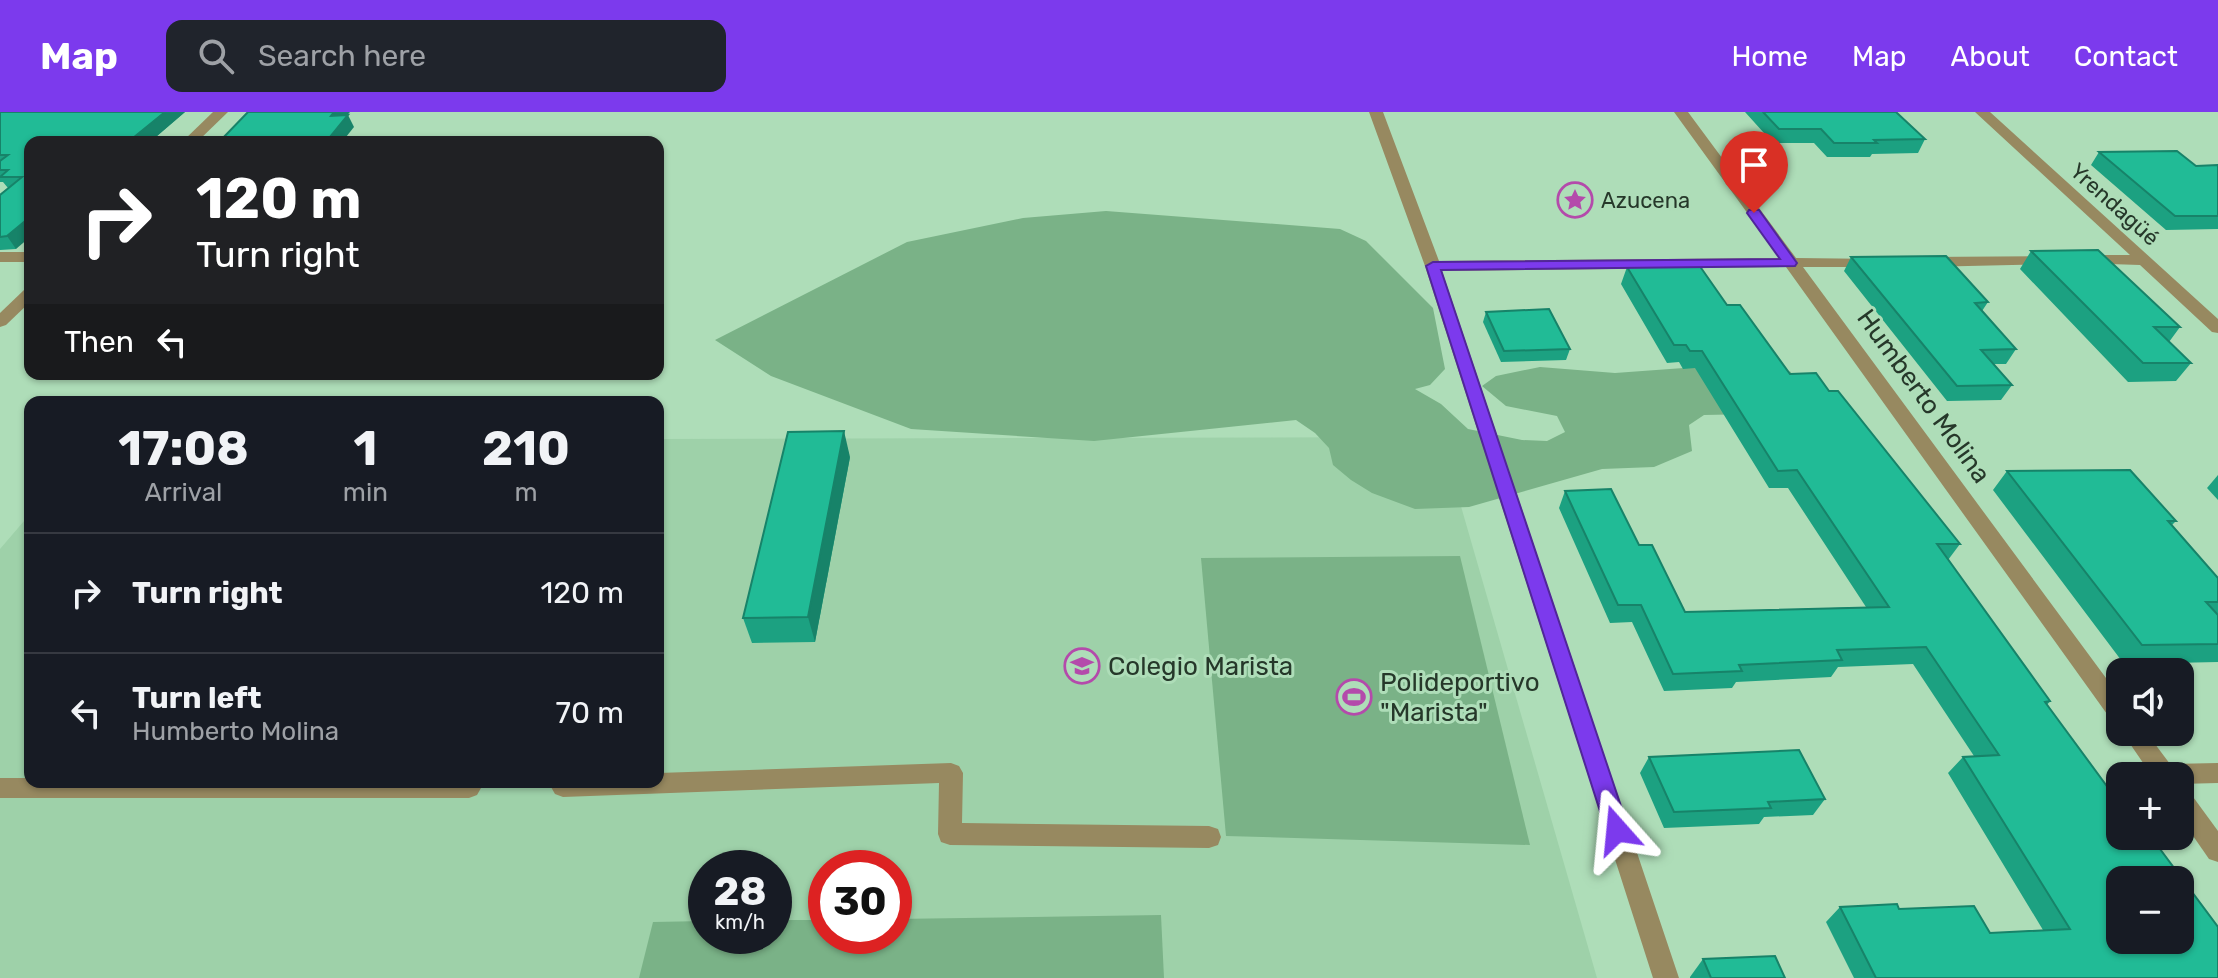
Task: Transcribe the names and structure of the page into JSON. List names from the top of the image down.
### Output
{
  "streets": {
    "street": ["Yrendagüé", "Humberto Molina"]
  },
  "places": {
    "place": ["Azucena"],
    "school or university": ["Colegio Marista"],
    "sports": ["Polideportivo \"Marista\""]
  },
  "page": {
    "header": "Map",
    "search": "Search here",
    "nav": [
      "Home",
      "Map",
      "About",
      "Contact"
    ],
    "turn": ["120 m", "Turn right"],
    "then": "Then",
    "eta": [
      "17:08",
      "Arrival",
      "1",
      "min",
      "210",
      "m"
    ],
    "list": [
      {
        "name": "Turn right",
        "value": "120 m"
      },
      {
        "name": "Turn left",
        "note": "Humberto Molina",
        "value": "70 m"
      }
    ],
    "map_buttons": ["+", "−"],
    "speed": "28 km/h",
    "limit": "30"
  }
}
